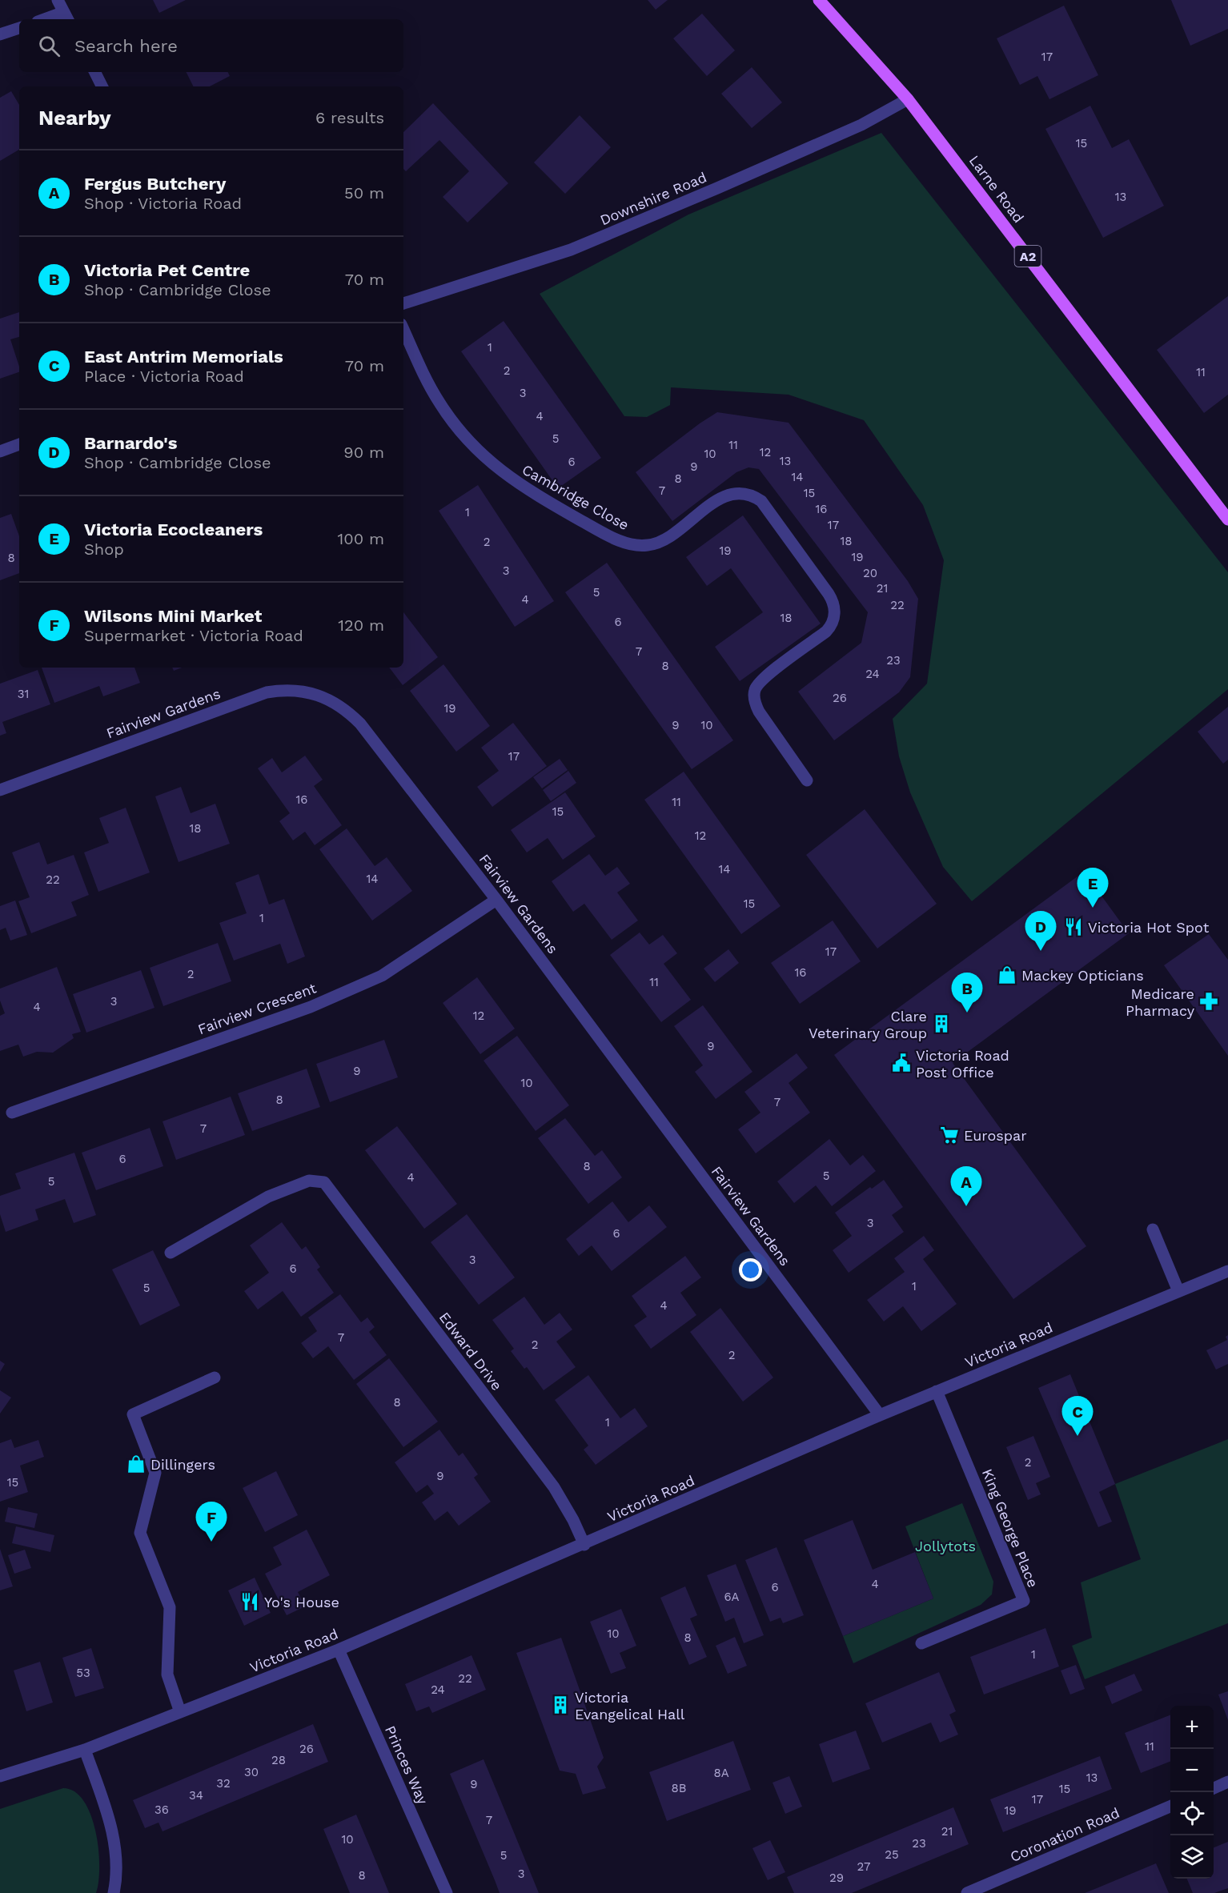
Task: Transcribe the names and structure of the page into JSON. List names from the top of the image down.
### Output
{
  "streets": {
    "main road": ["Larne Road", "A2"],
    "street": [
      "Downshire Road",
      "Cambridge Close",
      "Fairview Gardens",
      "Fairview Crescent",
      "Victoria Road",
      "Edward Drive",
      "King George Place",
      "Princes Way",
      "Coronation Road"
    ]
  },
  "crossings": [
    ["Larne Road", "Downshire Road"],
    ["Fairview Gardens", "Fairview Crescent"],
    ["Fairview Gardens", "Victoria Road"],
    ["Victoria Road", "Edward Drive"],
    ["Victoria Road", "King George Place"],
    ["Victoria Road", "Princes Way"]
  ],
  "parks": ["Jollytots"],
  "places": {
    "restaurant": ["Victoria Hot Spot", "Yo's House"],
    "shop": ["Mackey Opticians", "Dillingers"],
    "pharmacy": ["Medicare Pharmacy"],
    "building": ["Clare Veterinary Group", "Victoria Evangelical Hall"],
    "public building": ["Victoria Road Post Office"],
    "supermarket": ["Eurospar"]
  },
  "house_numbers": [
    "17",
    "15",
    "13",
    "1",
    "2",
    "11",
    "3",
    "4",
    "5",
    "11",
    "12",
    "10",
    "13",
    "6",
    "9",
    "14",
    "8",
    "7",
    "15",
    "16",
    "1",
    "17",
    "18",
    "2",
    "19",
    "19",
    "8",
    "3",
    "20",
    "21",
    "5",
    "4",
    "22",
    "18",
    "6",
    "7",
    "23",
    "8",
    "24",
    "31",
    "26",
    "19",
    "9",
    "10",
    "17",
    "16",
    "11",
    "15",
    "18",
    "12",
    "14",
    "14",
    "22",
    "15",
    "1",
    "17",
    "16",
    "2",
    "11",
    "3",
    "4",
    "12",
    "9",
    "9",
    "10",
    "8",
    "7",
    "7",
    "6",
    "8",
    "5",
    "4",
    "5",
    "3",
    "6",
    "3",
    "6",
    "1",
    "5",
    "4",
    "7",
    "2",
    "2",
    "8",
    "1",
    "2",
    "9",
    "15",
    "4",
    "6",
    "6A",
    "10",
    "8",
    "1",
    "53",
    "22",
    "24",
    "11",
    "26",
    "28",
    "30",
    "8A",
    "13",
    "32",
    "9",
    "8B",
    "15",
    "34",
    "17",
    "36",
    "19",
    "7",
    "21",
    "10",
    "23",
    "25",
    "5",
    "27",
    "3",
    "8",
    "29"
  ],
  "page": {
    "search": "Search here",
    "heading": ["Nearby", "6 results"],
    "list": [
      {
        "mark": "A",
        "name": "Fergus Butchery",
        "note": "Shop · Victoria Road",
        "value": "50 m"
      },
      {
        "mark": "B",
        "name": "Victoria Pet Centre",
        "note": "Shop · Cambridge Close",
        "value": "70 m"
      },
      {
        "mark": "C",
        "name": "East Antrim Memorials",
        "note": "Place · Victoria Road",
        "value": "70 m"
      },
      {
        "mark": "D",
        "name": "Barnardo's",
        "note": "Shop · Cambridge Close",
        "value": "90 m"
      },
      {
        "mark": "E",
        "name": "Victoria Ecocleaners",
        "note": "Shop",
        "value": "100 m"
      },
      {
        "mark": "F",
        "name": "Wilsons Mini Market",
        "note": "Supermarket · Victoria Road",
        "value": "120 m"
      }
    ],
    "pins": [
      "E",
      "D",
      "B",
      "A",
      "C",
      "F"
    ],
    "map_buttons": ["+", "−"]
  }
}
